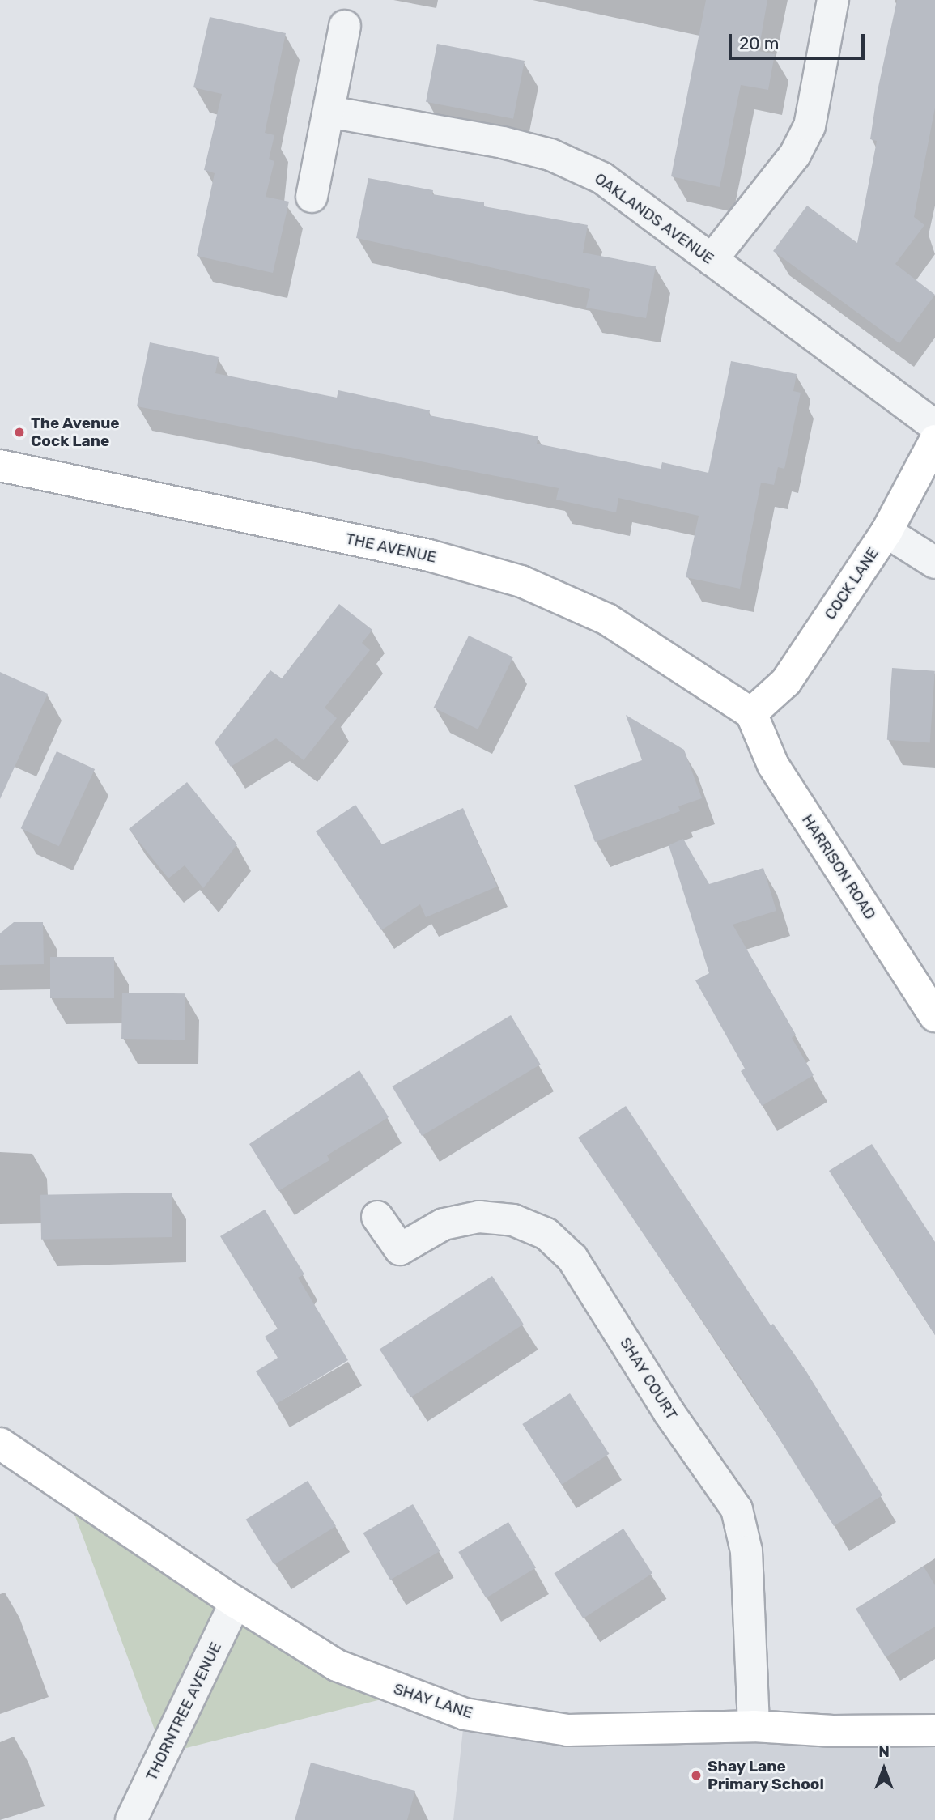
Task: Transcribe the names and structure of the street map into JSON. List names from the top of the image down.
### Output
{
  "streets": {
    "main road": [
      "THE AVENUE",
      "COCK LANE",
      "HARRISON ROAD",
      "SHAY LANE"
    ],
    "street": ["OAKLANDS AVENUE", "SHAY COURT", "THORNTREE AVENUE"]
  },
  "crossings": [
    ["THE AVENUE", "COCK LANE"],
    ["THE AVENUE", "HARRISON ROAD"],
    ["COCK LANE", "HARRISON ROAD"],
    ["SHAY COURT", "SHAY LANE"],
    ["SHAY LANE", "THORNTREE AVENUE"]
  ],
  "places": ["The Avenue Cock Lane", "Shay Lane Primary School"],
  "scale_bar": "20 m",
  "north": "top"
}
